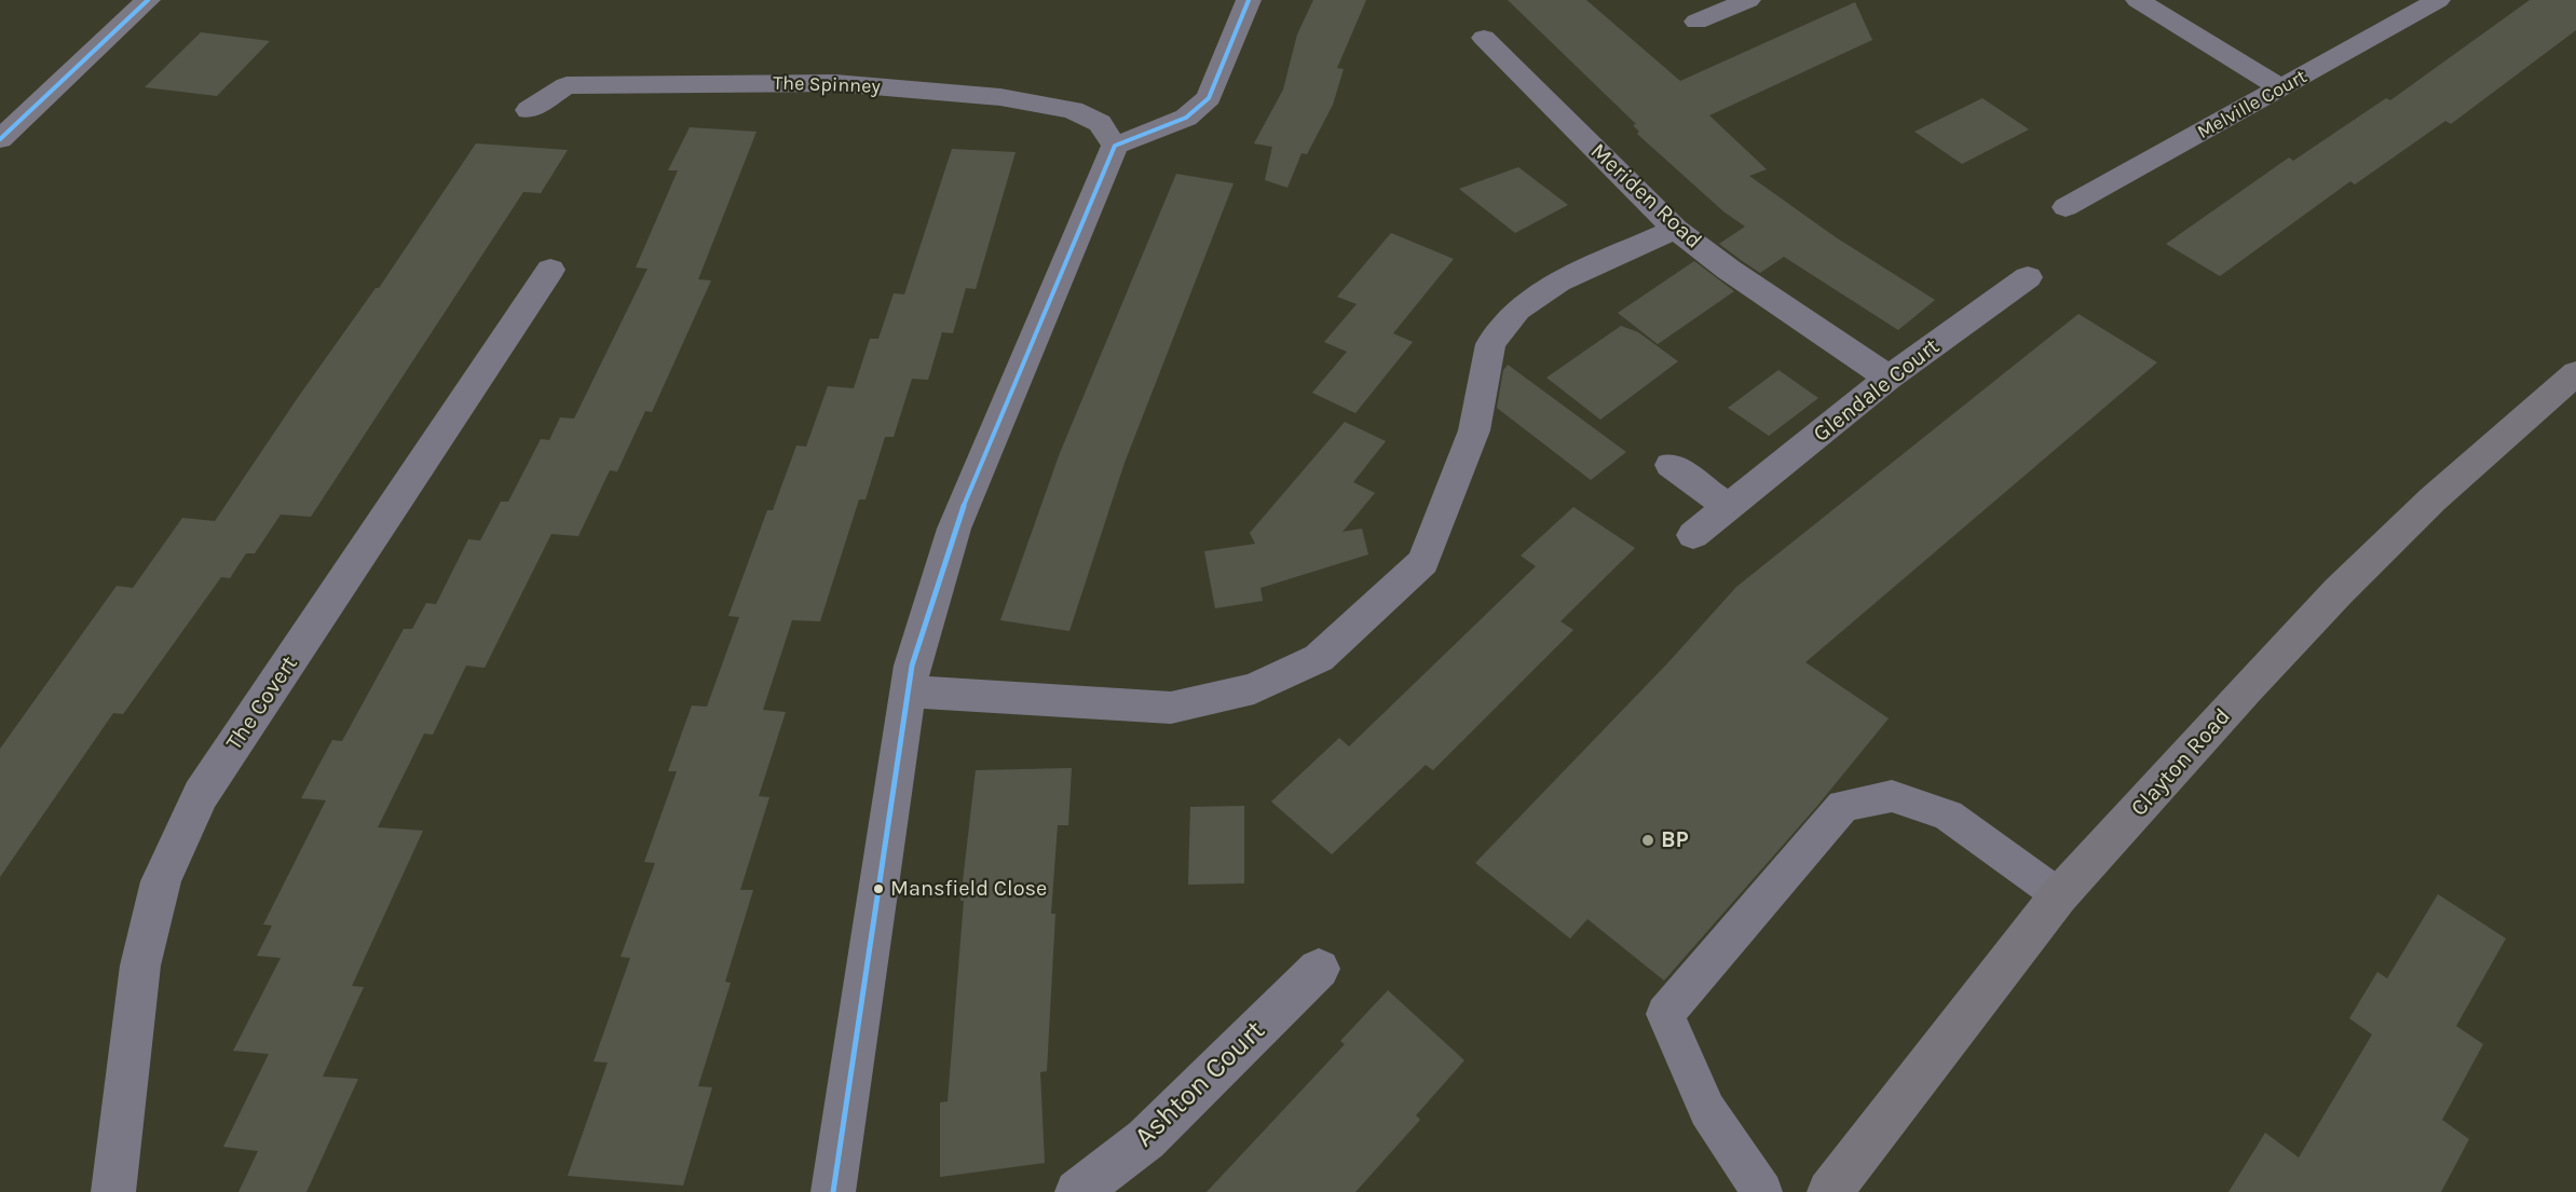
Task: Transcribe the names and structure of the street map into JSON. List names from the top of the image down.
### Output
{
  "streets": {
    "main road": ["Clayton Road"],
    "street": [
      "The Spinney",
      "Melville Court",
      "Meriden Road",
      "Glendale Court",
      "The Covert",
      "Ashton Court"
    ]
  },
  "crossings": [
    ["Meriden Road", "Glendale Court"]
  ],
  "places": ["BP", "Mansfield Close"]
}
